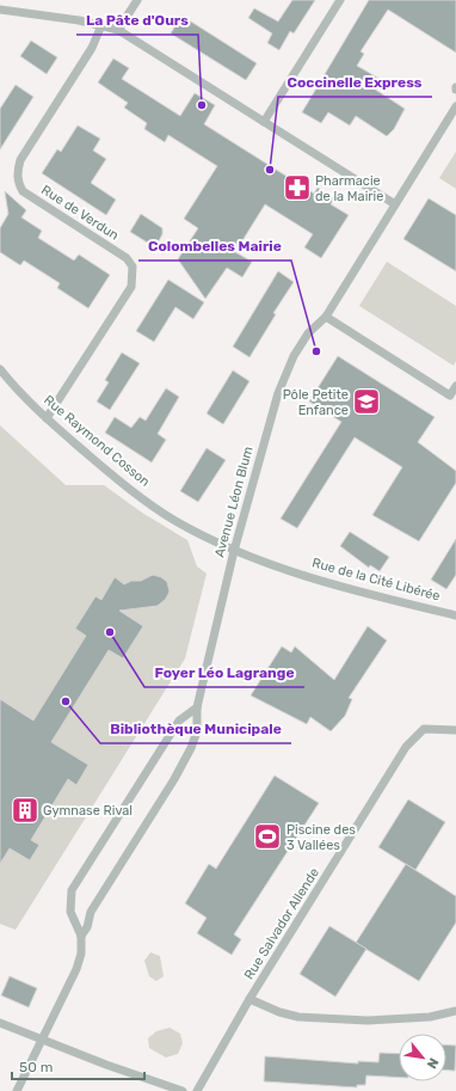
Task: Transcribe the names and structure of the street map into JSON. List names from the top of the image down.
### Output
{
  "streets": {
    "street": [
      "Rue de Verdun",
      "Rue Raymond Cosson",
      "Avenue Léon Blum",
      "Rue de la Cité Libérée",
      "Rue Salvador Allende"
    ]
  },
  "crossings": [
    ["Rue de Verdun", "Rue Raymond Cosson"],
    ["Rue Raymond Cosson", "Avenue Léon Blum"],
    ["Rue Raymond Cosson", "Rue de la Cité Libérée"],
    ["Avenue Léon Blum", "Rue de la Cité Libérée"]
  ],
  "places": {
    "other": [
      "La Pâte d'Ours",
      "Coccinelle Express",
      "Colombelles Mairie",
      "Foyer Léo Lagrange",
      "Bibliothèque Municipale"
    ],
    "pharmacy": ["Pharmacie de la Mairie"],
    "school or university": ["Pôle Petite Enfance"],
    "building": ["Gymnase Rival"],
    "sports": ["Piscine des 3 Vallées"]
  },
  "scale_bar": "50 m",
  "north": "bottom right"
}
